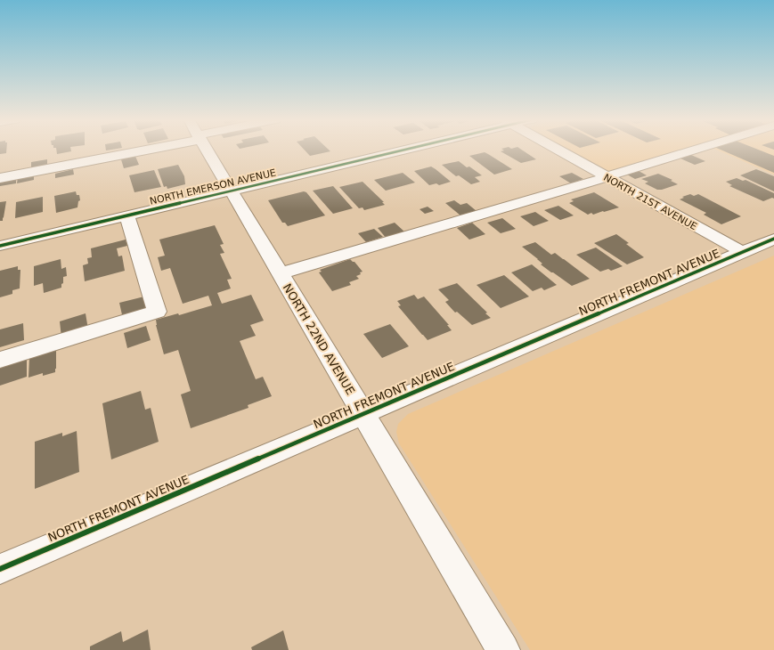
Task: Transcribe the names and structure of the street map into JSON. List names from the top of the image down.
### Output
{
  "streets": {
    "street": [
      "NORTH EMERSON AVENUE",
      "NORTH 21ST AVENUE",
      "NORTH FREMONT AVENUE",
      "NORTH 22ND AVENUE"
    ]
  },
  "crossings": [
    ["NORTH EMERSON AVENUE", "NORTH 22ND AVENUE"],
    ["NORTH 21ST AVENUE", "NORTH FREMONT AVENUE"],
    ["NORTH FREMONT AVENUE", "NORTH 22ND AVENUE"]
  ]
}
